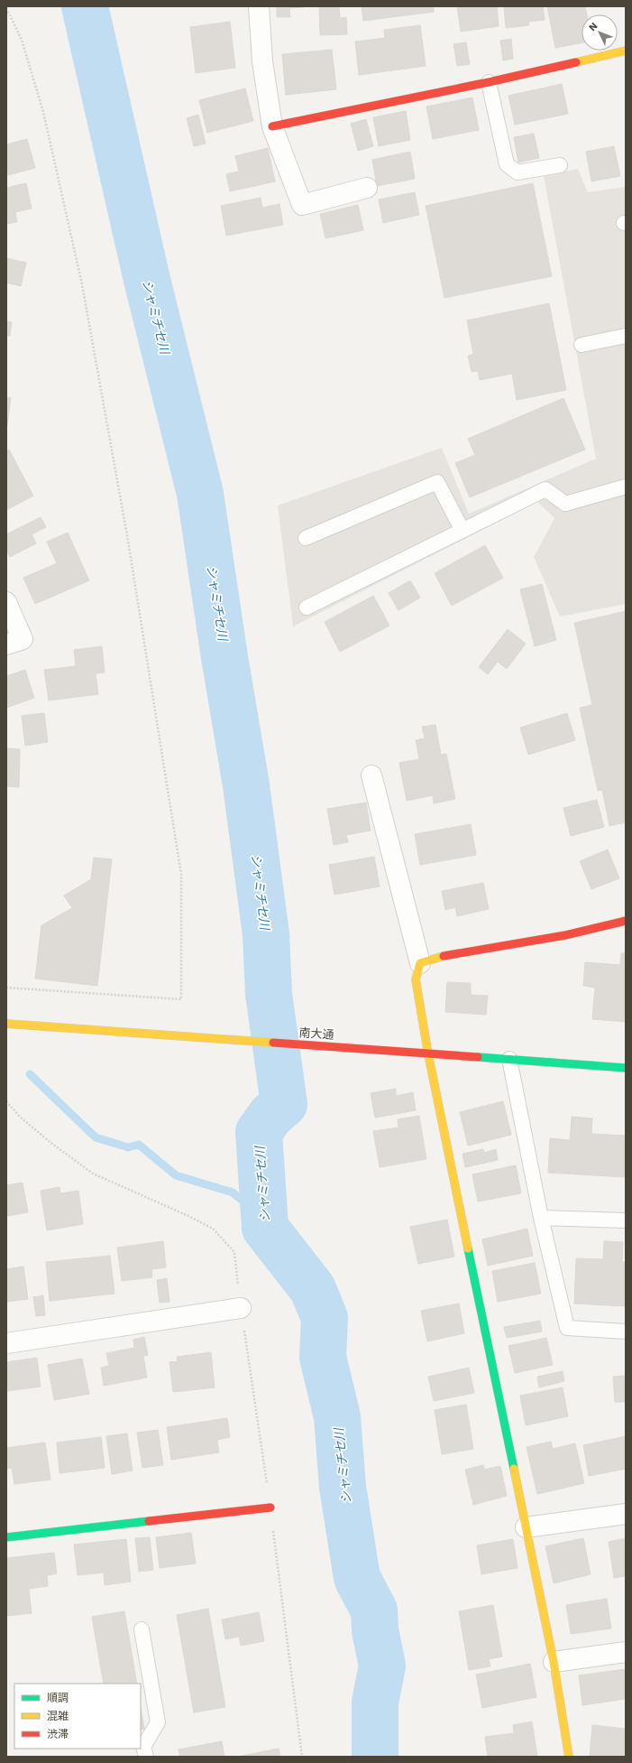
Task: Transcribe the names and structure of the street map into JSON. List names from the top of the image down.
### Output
{
  "streets": {
    "street": ["南大通"]
  },
  "water": ["シャミチセ川"],
  "legend": ["順調", "混雑", "渋滞"],
  "north": "top left"
}
